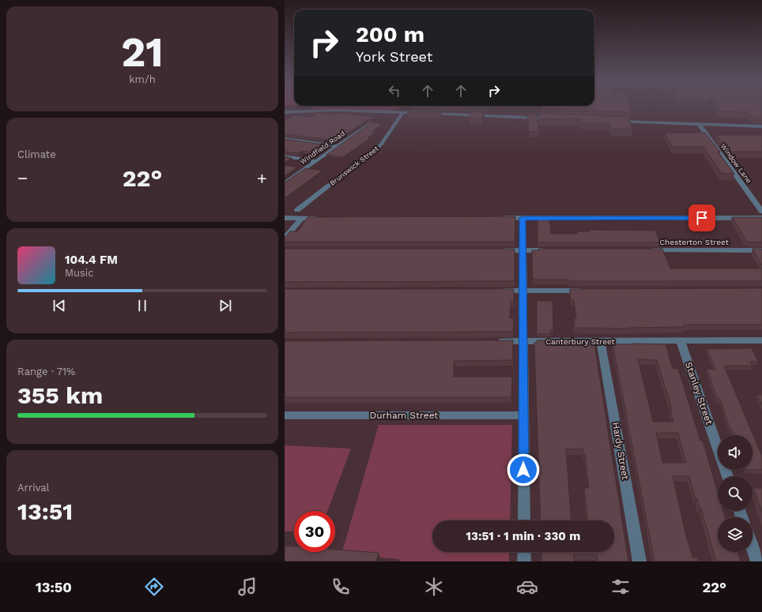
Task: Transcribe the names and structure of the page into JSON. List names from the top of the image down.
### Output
{
  "streets": {
    "street": [
      "Windfield Road",
      "Window Lane",
      "Brunswick Street",
      "Chesterton Street",
      "Canterbury Street",
      "Stanley Street",
      "Durham Street",
      "Hardy Street"
    ]
  },
  "crossings": [
    ["Canterbury Street", "Stanley Street"],
    ["Canterbury Street", "Hardy Street"]
  ],
  "page": {
    "tile": [
      ["21", "km/h"],
      "Climate",
      ["Range · 71%", "355 km"],
      ["Arrival", "13:51"]
    ],
    "turn": ["200 m", "York Street"],
    "heat": ["−", "22°", "+"],
    "song": ["104.4 FM", "Music"],
    "limit": "30",
    "trip": "13:51 · 1 min · 330 m",
    "tabs": ["13:50", "22°"]
  }
}
